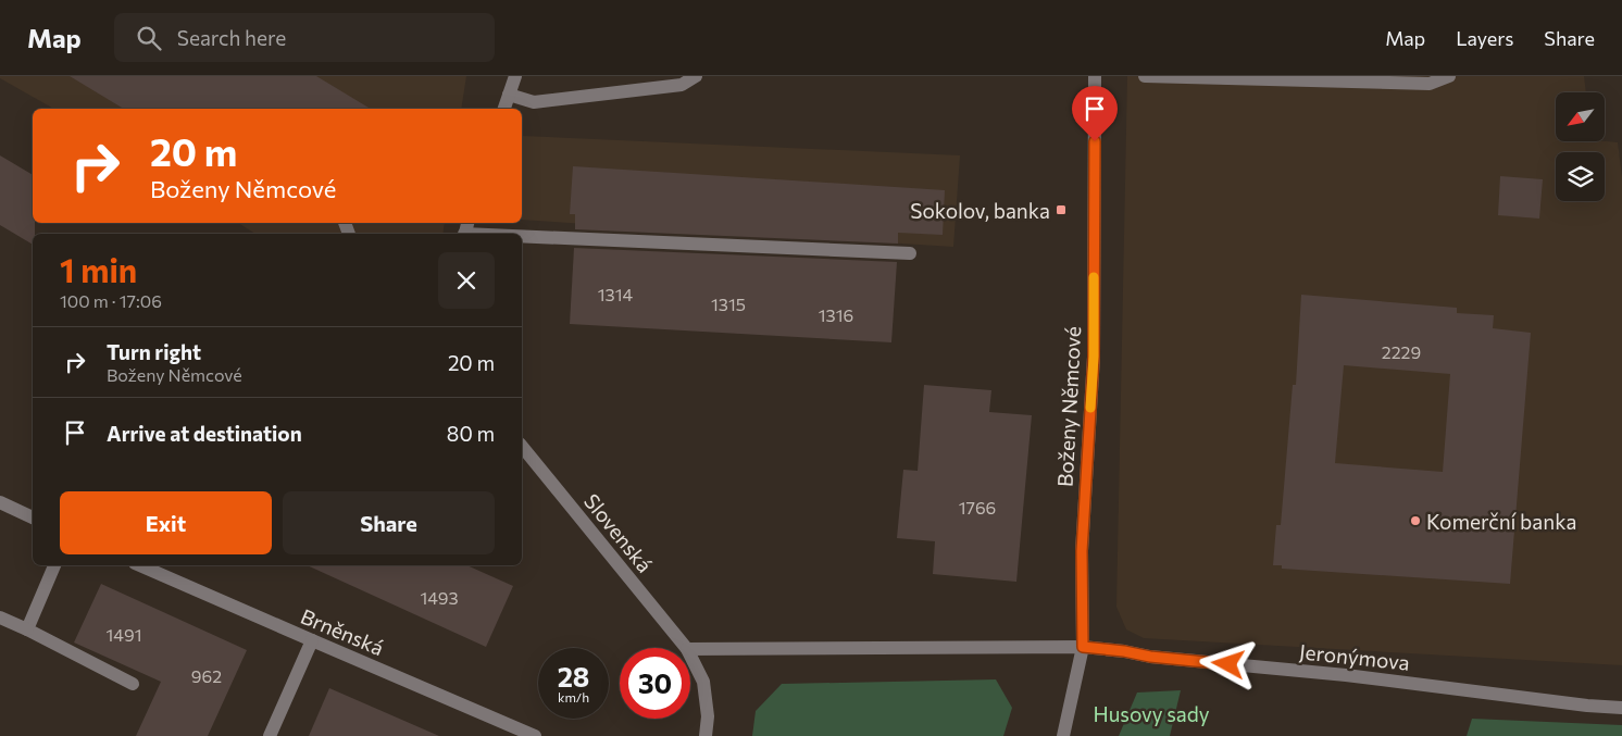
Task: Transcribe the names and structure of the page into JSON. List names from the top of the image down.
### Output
{
  "streets": {
    "street": [
      "Boženy Němcové",
      "Slovenská",
      "Brněnská",
      "Jeronýmova"
    ]
  },
  "crossings": [
    ["Boženy Němcové", "Jeronýmova"],
    ["Slovenská", "Jeronýmova"]
  ],
  "parks": ["Husovy sady"],
  "places": {
    "transit": ["Sokolov, banka"],
    "other": ["Komerční banka"]
  },
  "house_numbers": [
    "1314",
    "1315",
    "1316",
    "2229",
    "1766",
    "1493",
    "1491",
    "962"
  ],
  "north": "bottom left",
  "page": {
    "header": "Map",
    "search": "Search here",
    "nav": ["Map", "Layers", "Share"],
    "turn": ["20 m", "Boženy Němcové"],
    "heading": ["1 min", "100 m · 17:06"],
    "list": [
      {
        "name": "Turn right",
        "note": "Boženy Němcové",
        "value": "20 m"
      },
      {
        "name": "Arrive at destination",
        "value": "80 m"
      }
    ],
    "buttons": ["Exit", "Share"],
    "speed": "28 km/h",
    "limit": "30"
  }
}
